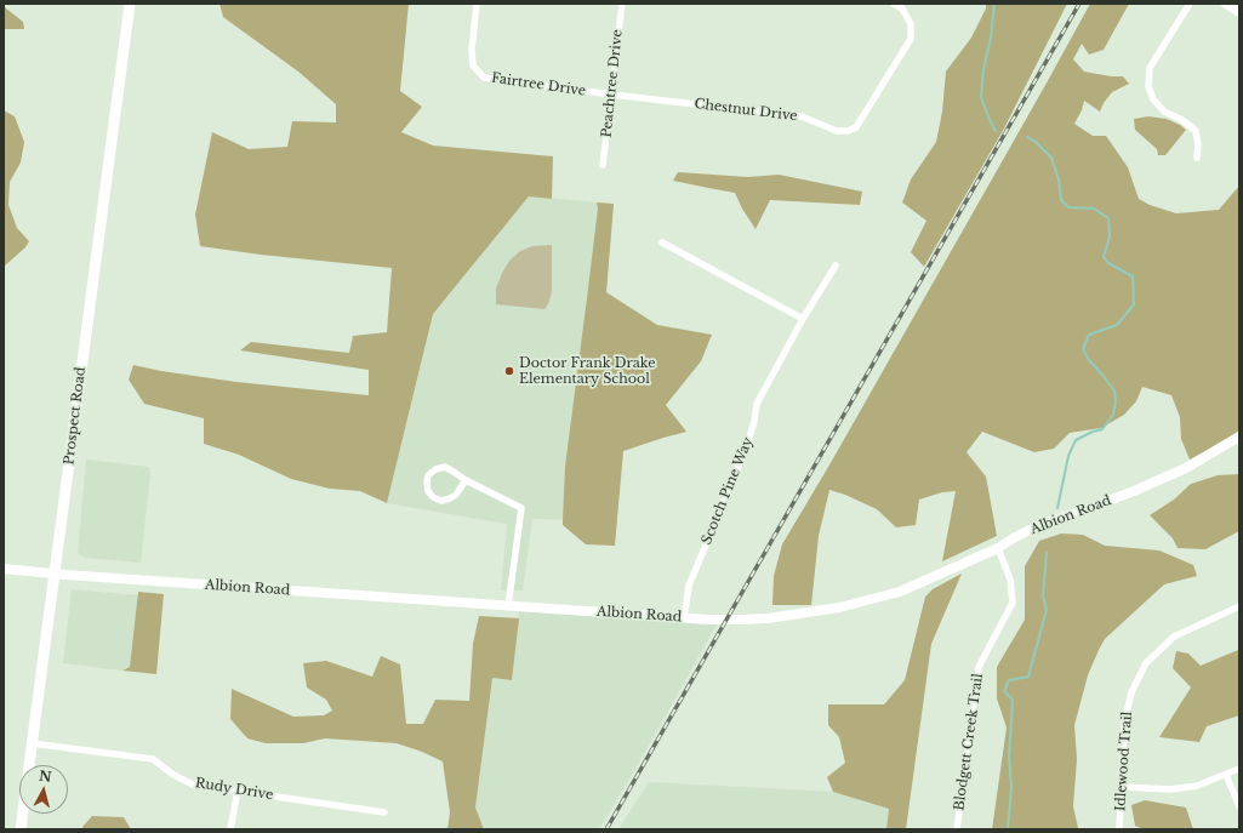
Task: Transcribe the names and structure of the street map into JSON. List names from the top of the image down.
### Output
{
  "streets": {
    "main road": ["Prospect Road"],
    "street": [
      "Peachtree Drive",
      "Fairtree Drive",
      "Chestnut Drive",
      "Scotch Pine Way",
      "Albion Road",
      "Blodgett Creek Trail",
      "Idlewood Trail",
      "Rudy Drive"
    ]
  },
  "crossings": [
    ["Peachtree Drive", "Fairtree Drive"],
    ["Peachtree Drive", "Chestnut Drive"],
    ["Fairtree Drive", "Chestnut Drive"],
    ["Prospect Road", "Albion Road"],
    ["Prospect Road", "Rudy Drive"],
    ["Scotch Pine Way", "Albion Road"],
    ["Albion Road", "Blodgett Creek Trail"]
  ],
  "places": ["Doctor Frank Drake Elementary School"],
  "north": "top"
}
